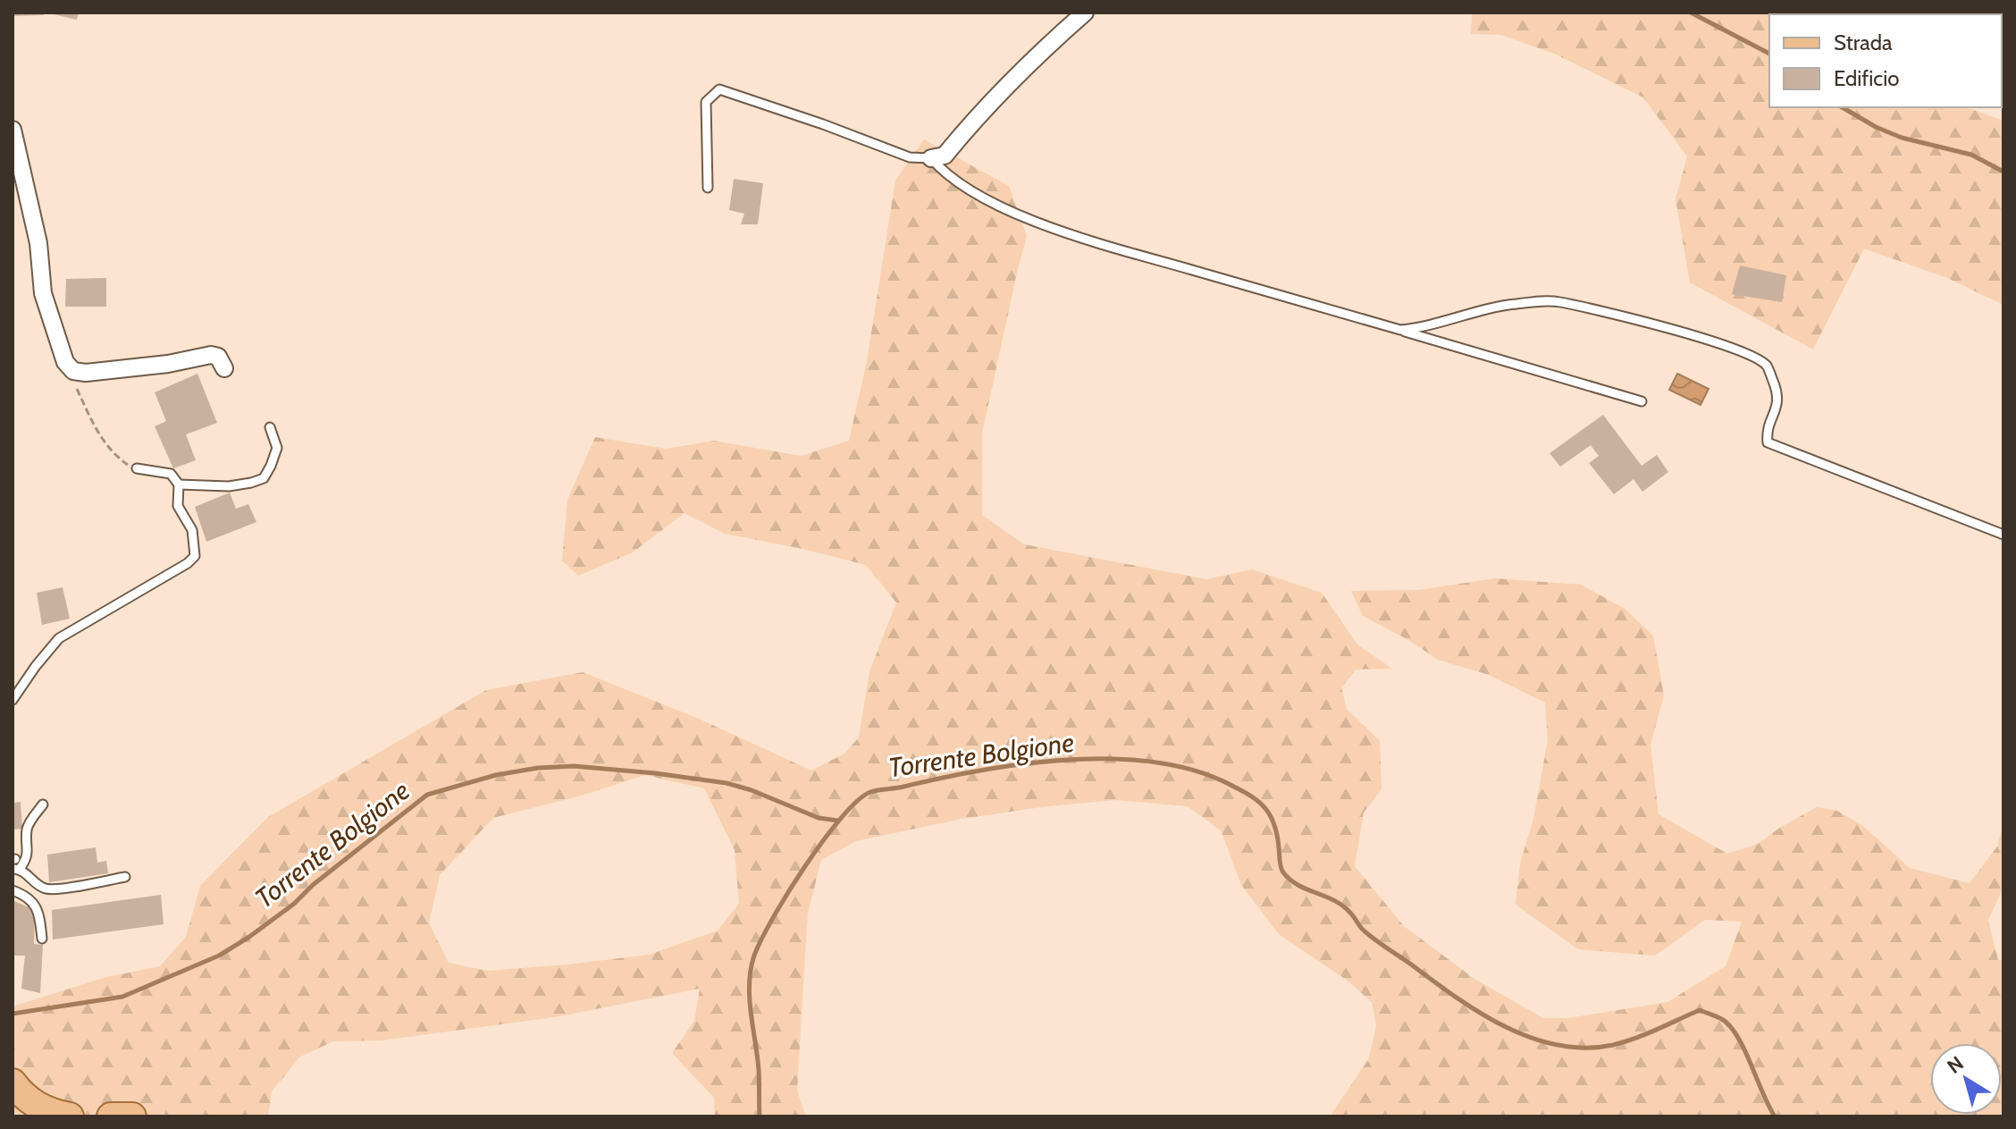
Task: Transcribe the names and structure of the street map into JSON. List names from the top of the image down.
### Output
{
  "water": ["Torrente Bolgione"],
  "legend": ["Strada", "Edificio"],
  "north": "top left"
}
